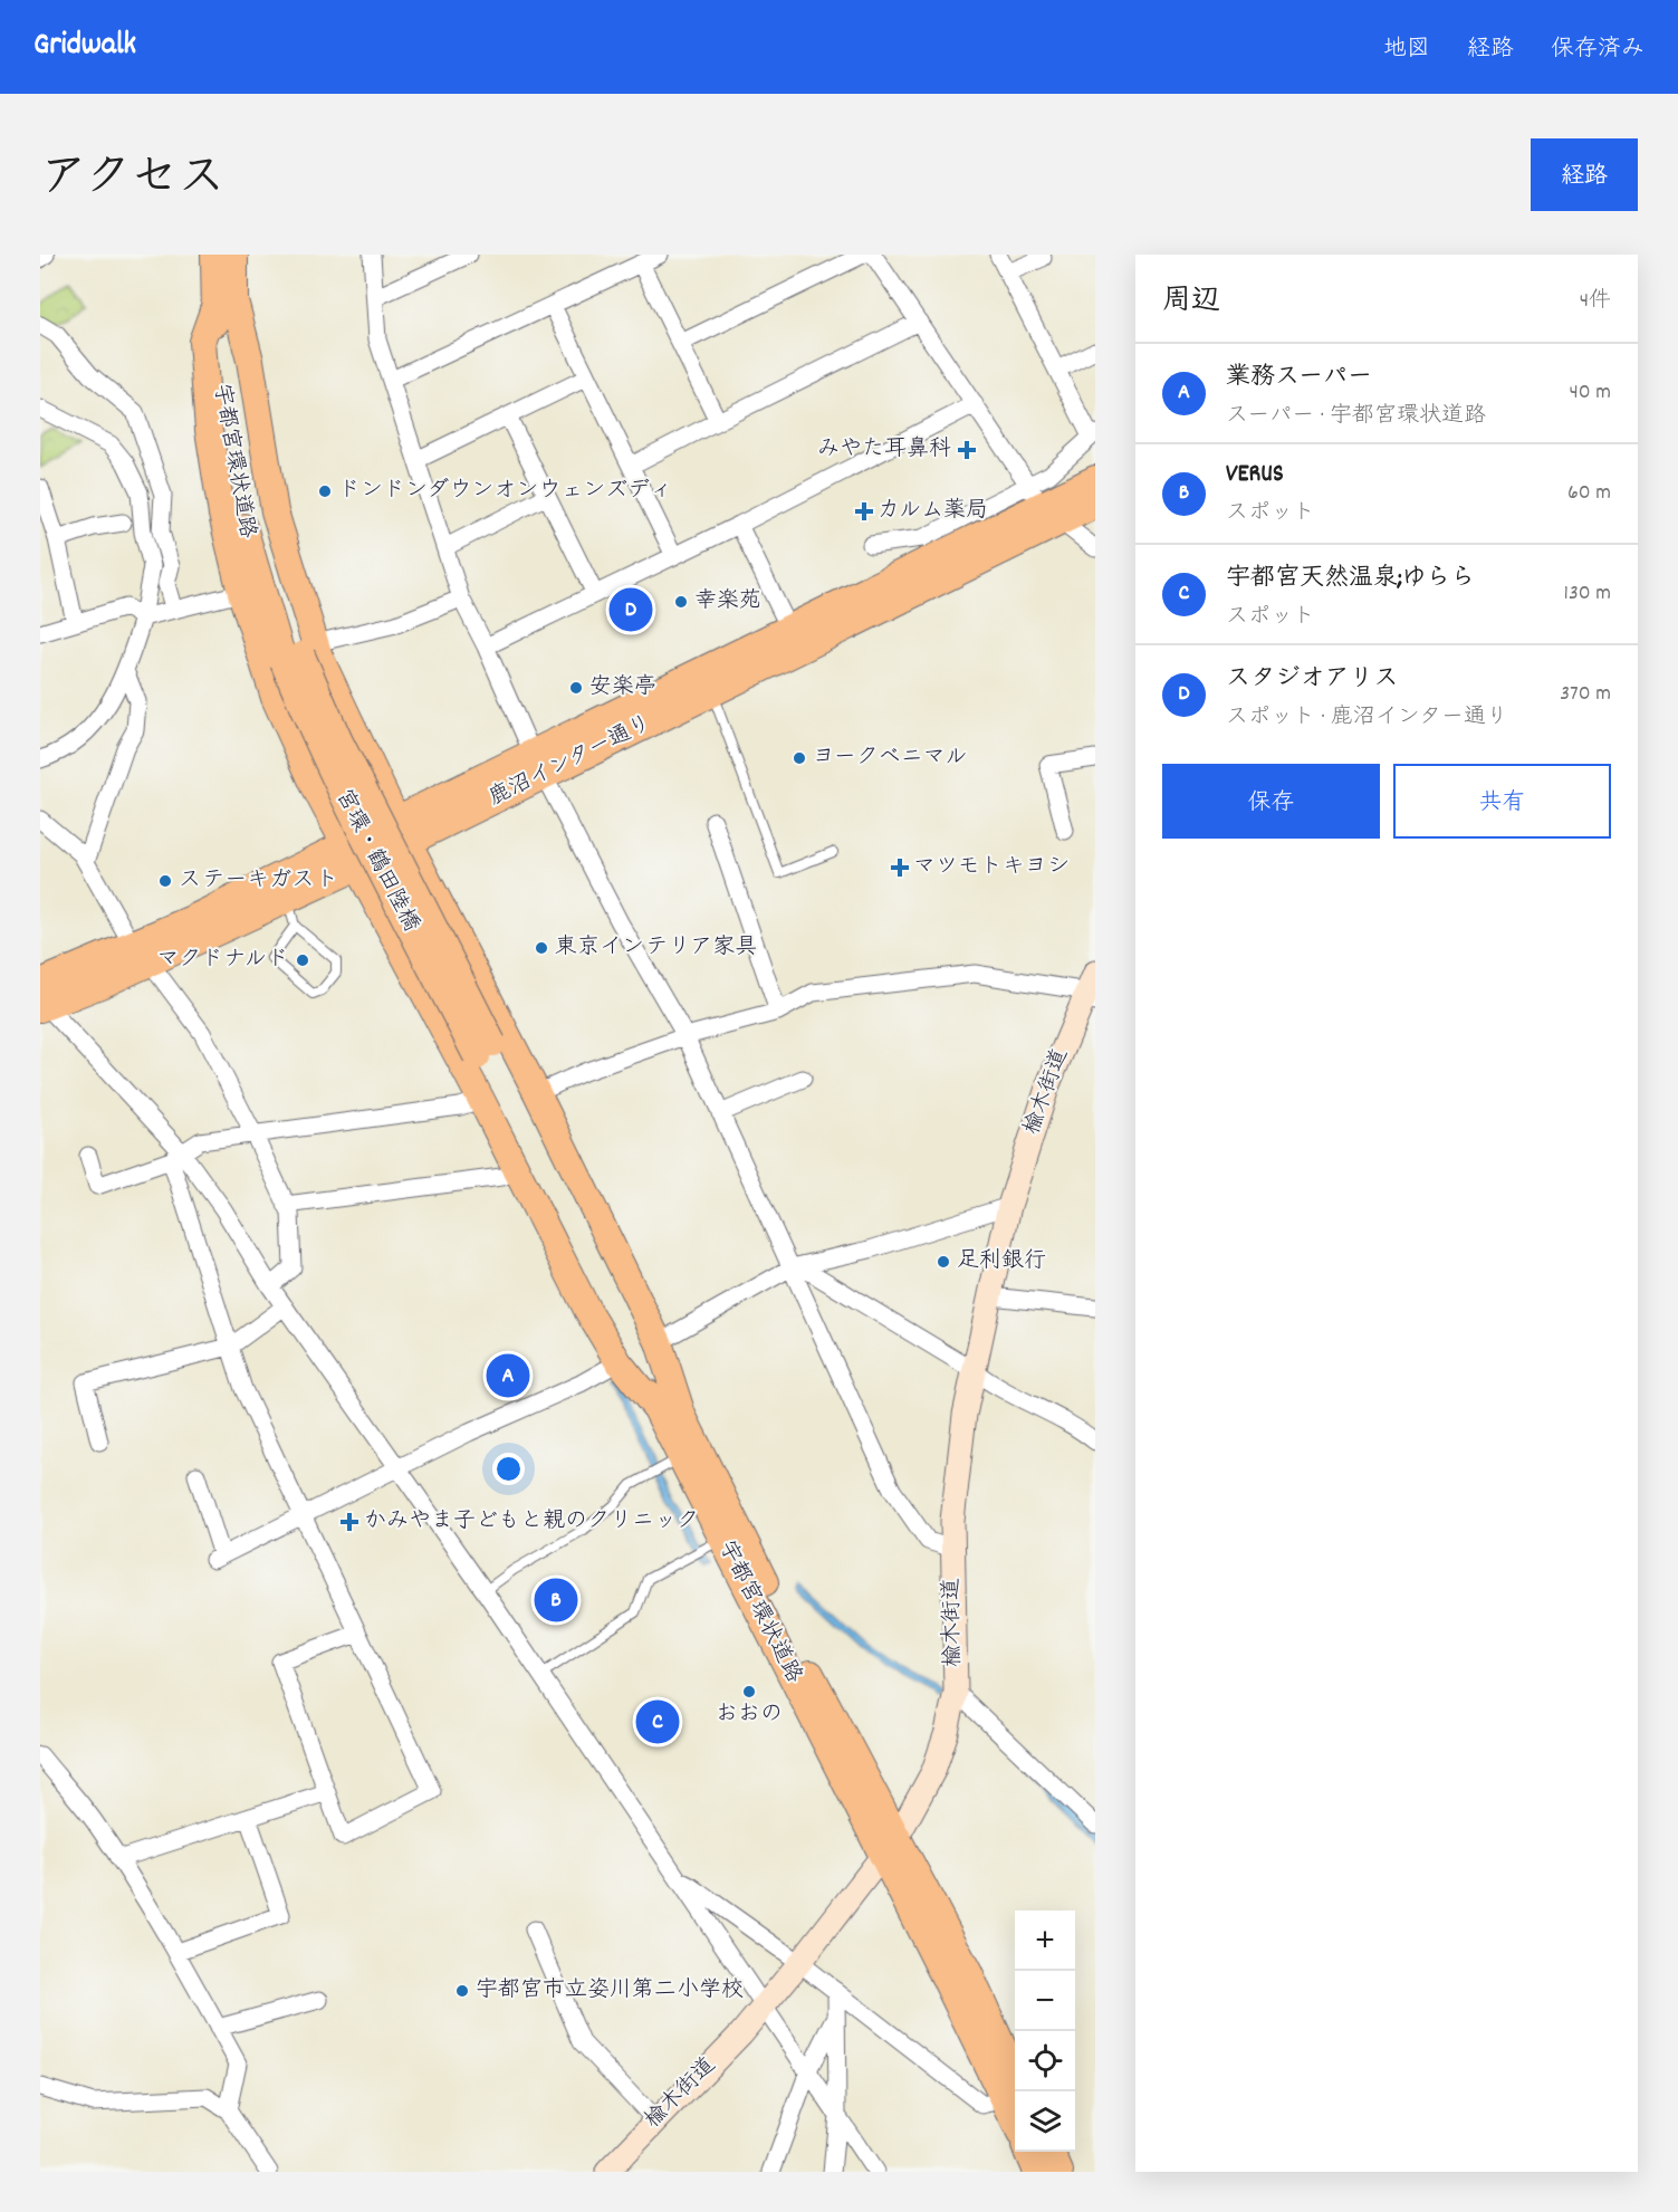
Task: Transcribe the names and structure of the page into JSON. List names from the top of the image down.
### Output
{
  "streets": {
    "main road": ["宇都宮環状道路", "鹿沼インター通り", "宮環・鶴田陸橋"],
    "street": ["楡木街道"]
  },
  "crossings": [
    ["宇都宮環状道路", "宮環・鶴田陸橋"],
    ["宇都宮環状道路", "楡木街道"]
  ],
  "places": {
    "health": [
      "みやた耳鼻科",
      "カルム薬局",
      "マツモトキヨシ",
      "かみやま子どもと親のクリニック"
    ],
    "other": [
      "ドンドンダウンオンウェンズディ",
      "幸楽苑",
      "安楽亭",
      "ヨークベニマル",
      "ステーキガスト",
      "東京インテリア家具",
      "マクドナルド",
      "足利銀行",
      "おおの",
      "宇都宮市立姿川第二小学校"
    ]
  },
  "page": {
    "header": "Gridwalk",
    "nav": ["地図", "経路", "保存済み"],
    "title": "アクセス",
    "buttons": [
      "経路",
      ["保存", "共有"]
    ],
    "heading": ["周辺", "4件"],
    "list": [
      {
        "mark": "A",
        "name": "業務スーパー",
        "note": "スーパー · 宇都宮環状道路",
        "value": "40 m"
      },
      {
        "mark": "B",
        "name": "VERUS",
        "note": "スポット",
        "value": "60 m"
      },
      {
        "mark": "C",
        "name": "宇都宮天然温泉;ゆらら",
        "note": "スポット",
        "value": "130 m"
      },
      {
        "mark": "D",
        "name": "スタジオアリス",
        "note": "スポット · 鹿沼インター通り",
        "value": "370 m"
      }
    ],
    "pins": [
      "D",
      "A",
      "B",
      "C"
    ],
    "map_buttons": ["+", "−"]
  }
}
